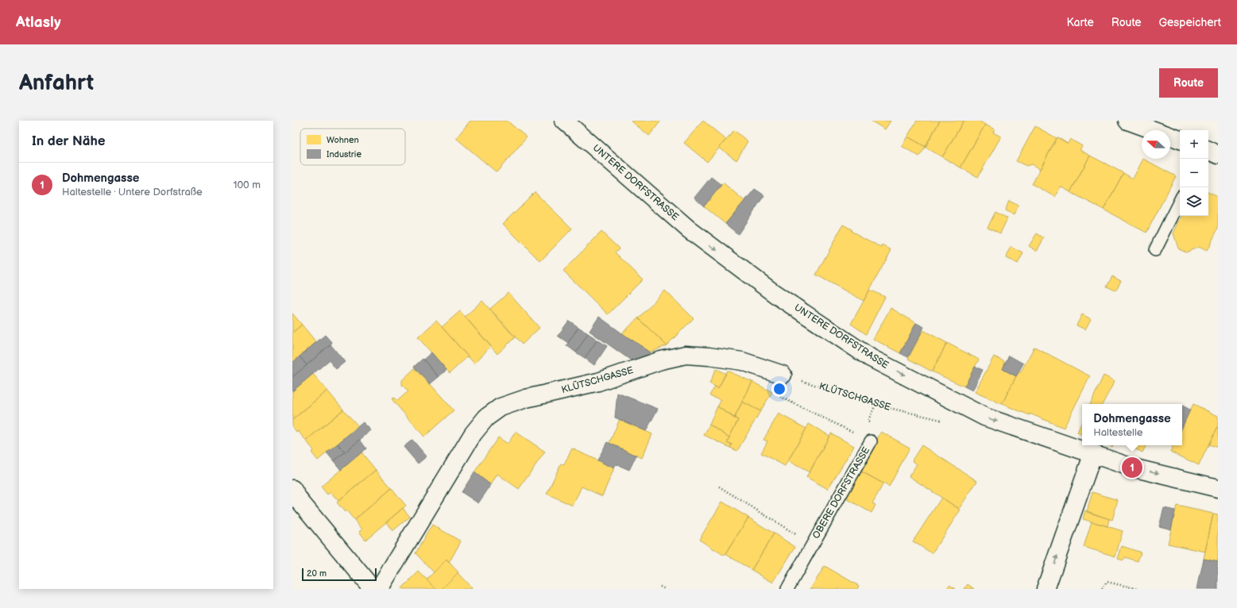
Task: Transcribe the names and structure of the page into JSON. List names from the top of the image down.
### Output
{
  "streets": {
    "street": ["UNTERE DORFSTRASSE", "KLÜTSCHGASSE"],
    "lane": ["OBERE DORFSTRASSE"]
  },
  "one_way": ["UNTERE DORFSTRASSE"],
  "legend": ["Wohnen", "Industrie"],
  "scale_bar": "20 m",
  "north": "left",
  "page": {
    "header": "Atlasly",
    "nav": ["Karte", "Route", "Gespeichert"],
    "buttons": "Route",
    "title": "Anfahrt",
    "heading": "In der Nähe",
    "map_buttons": ["+", "−"],
    "list": [
      {
        "mark": "1",
        "name": "Dohmengasse",
        "note": "Haltestelle · Untere Dorfstraße",
        "value": "100 m"
      }
    ],
    "popup": ["Dohmengasse", "Haltestelle"],
    "pins": "1",
    "scale": "20 m"
  }
}
